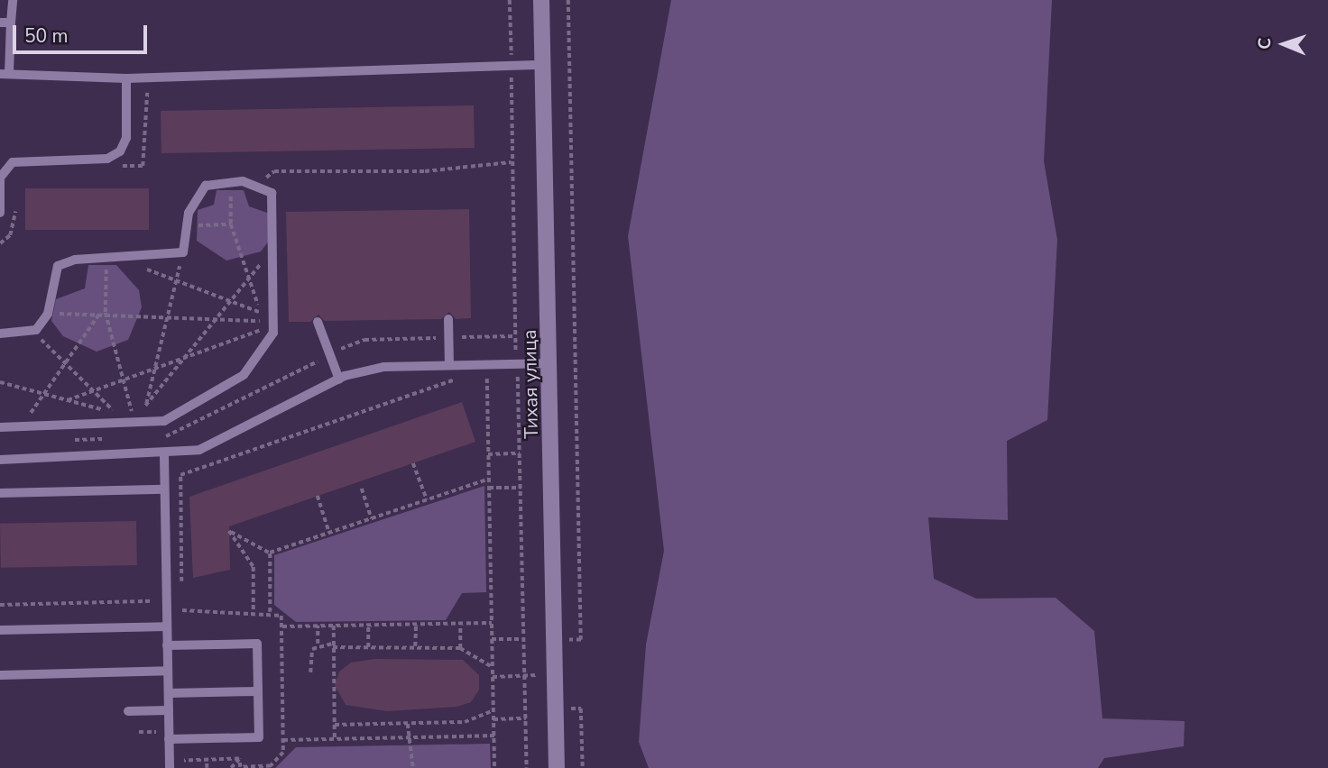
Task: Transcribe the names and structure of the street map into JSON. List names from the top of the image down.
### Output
{
  "streets": {
    "street": ["Тихая улица"]
  },
  "scale_bar": "50 m",
  "north": "left"
}
